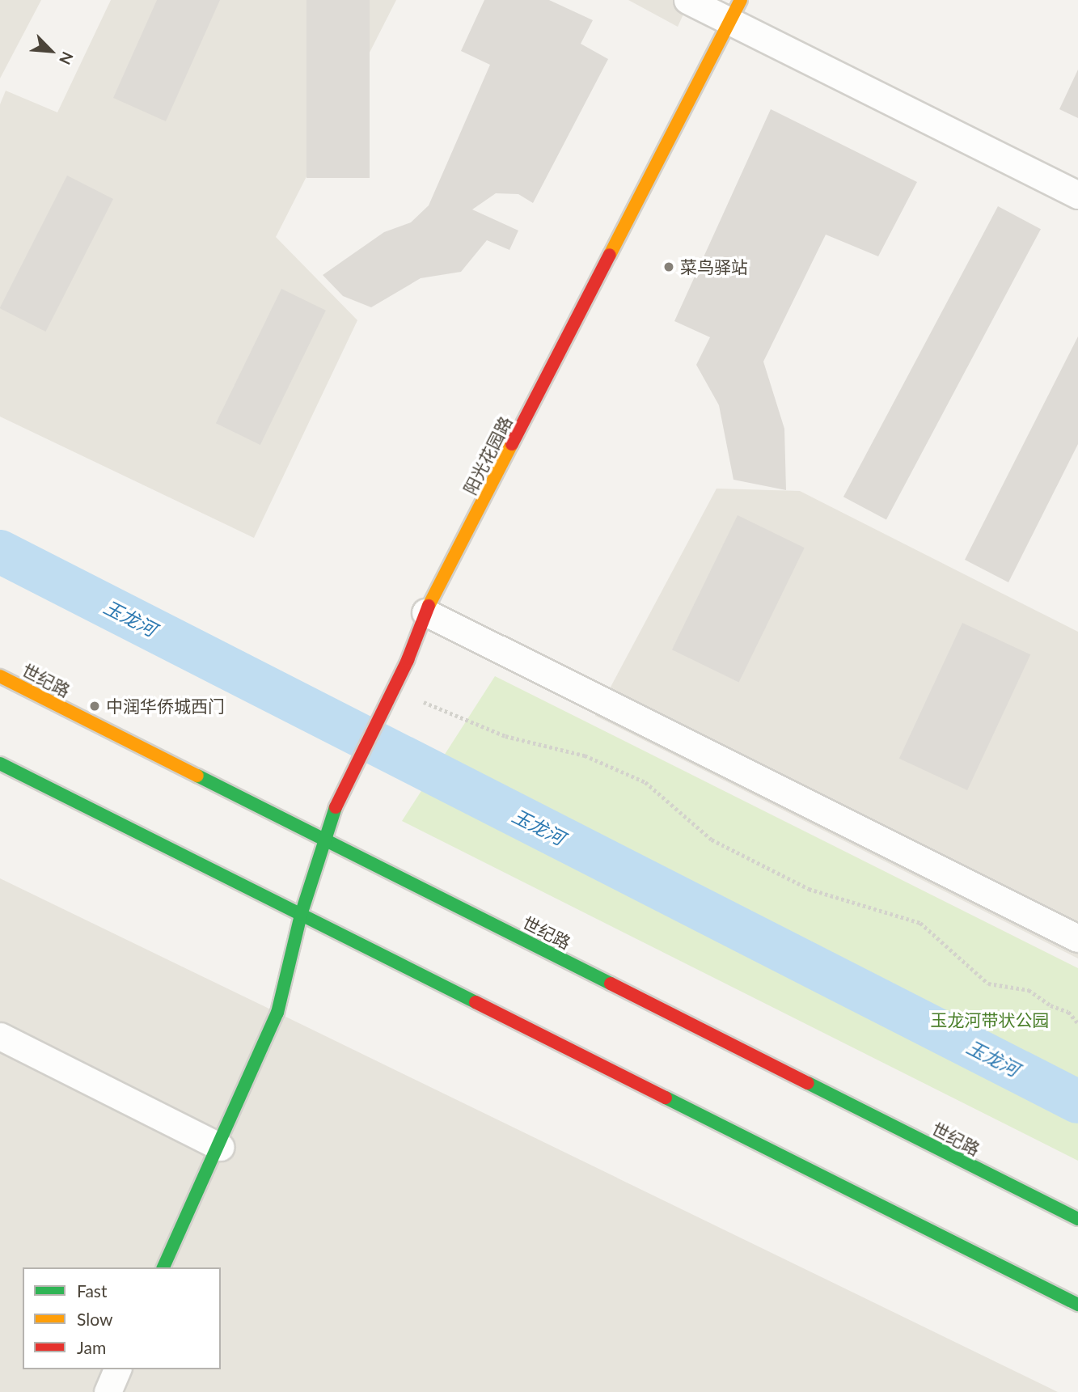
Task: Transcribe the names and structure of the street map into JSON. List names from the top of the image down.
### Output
{
  "streets": {
    "main road": ["阳光花园路", "世纪路"]
  },
  "crossings": [
    ["阳光花园路", "世纪路"]
  ],
  "water": ["玉龙河"],
  "parks": ["玉龙河带状公园"],
  "places": ["菜鸟驿站", "中润华侨城西门"],
  "legend": ["Fast", "Slow", "Jam"],
  "north": "bottom right"
}
